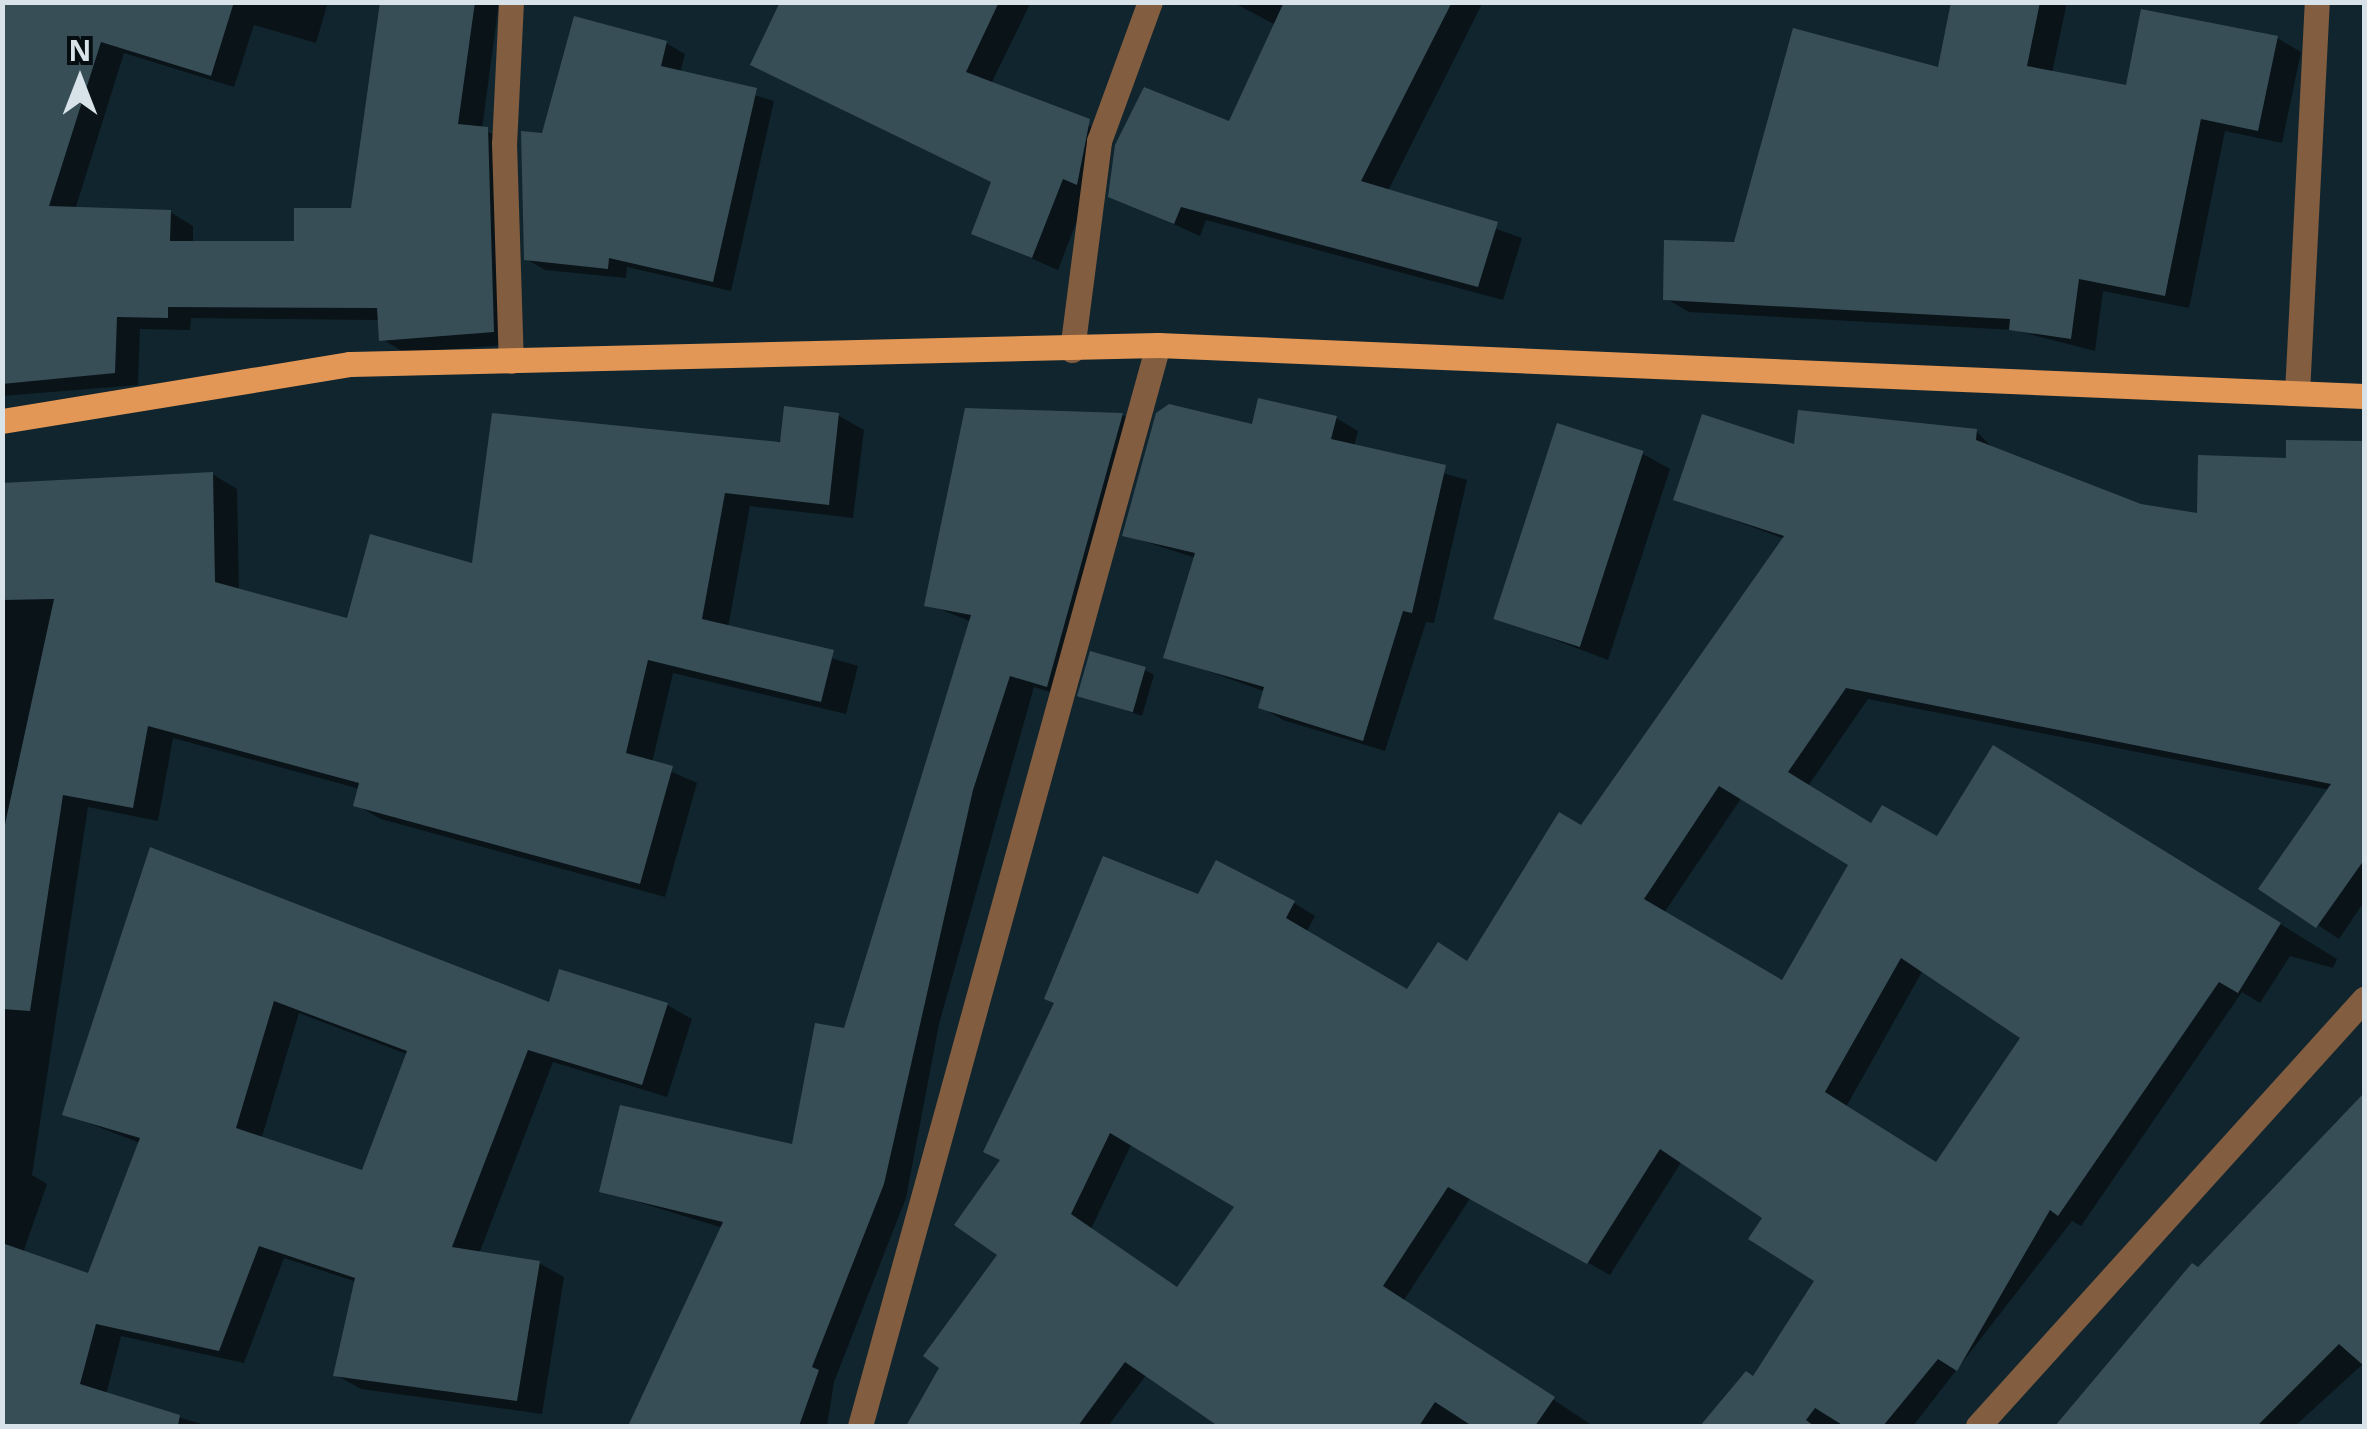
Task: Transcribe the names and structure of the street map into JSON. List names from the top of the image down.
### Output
{
  "north": "top"
}
